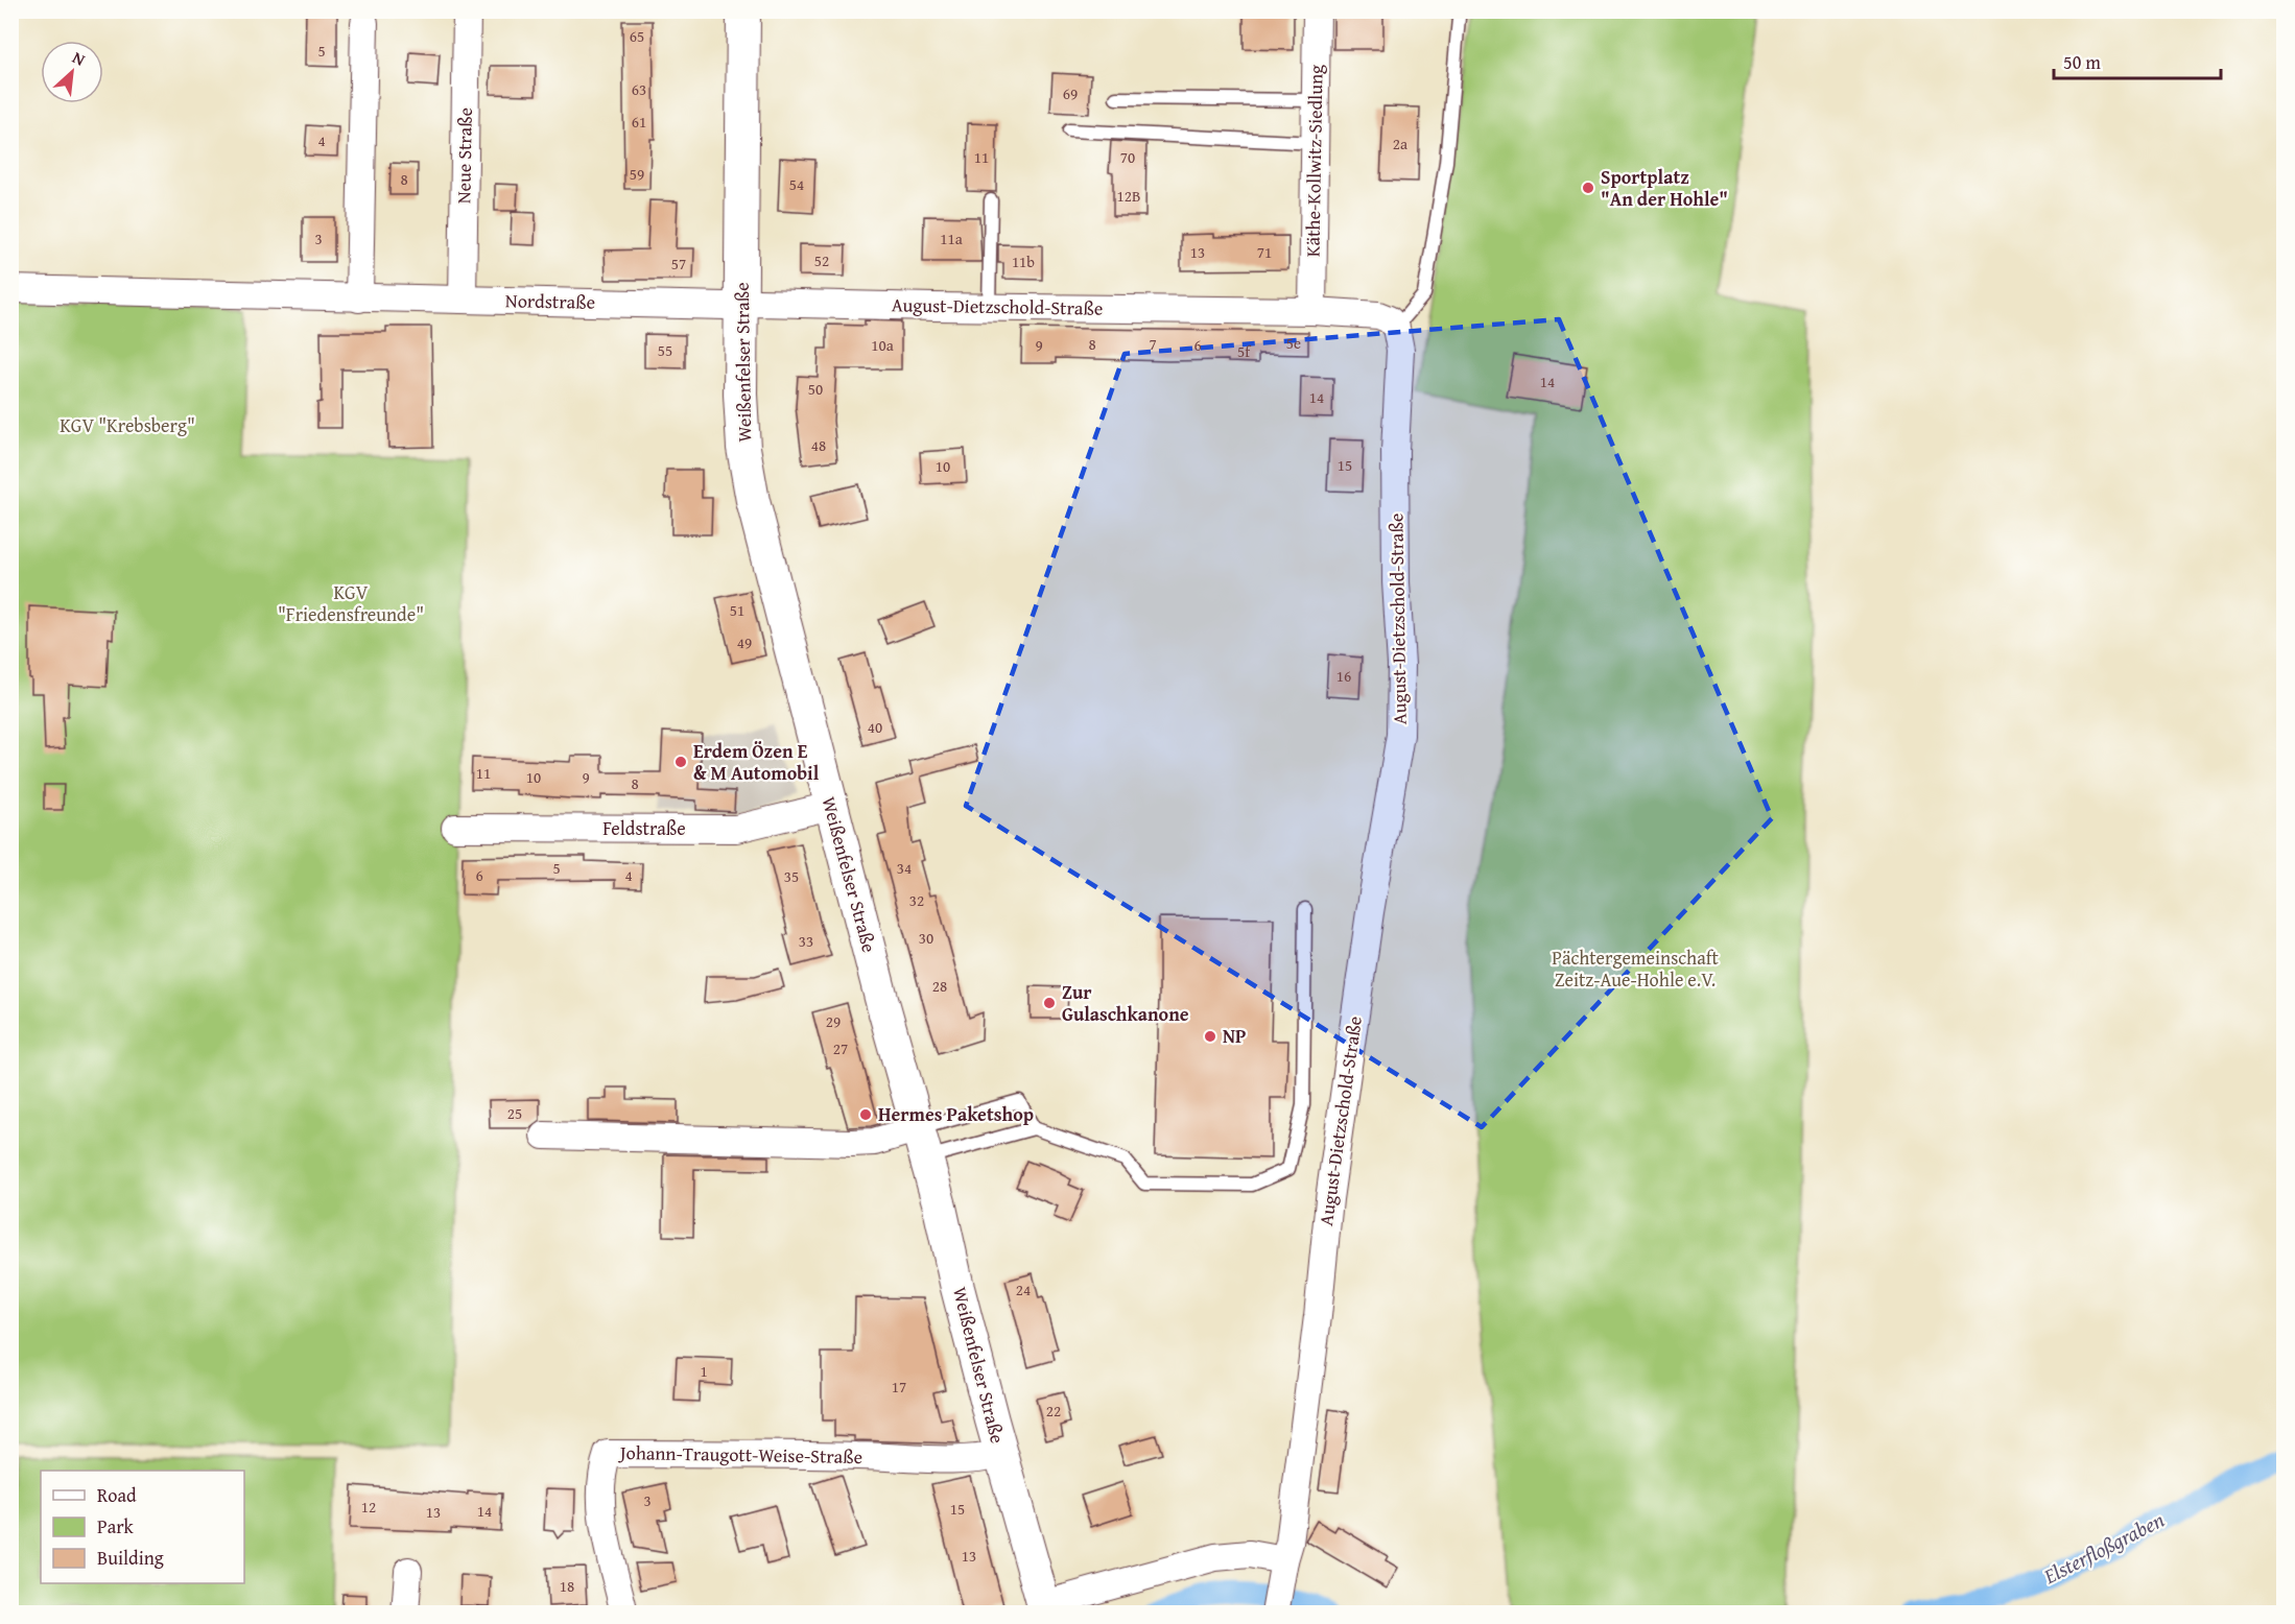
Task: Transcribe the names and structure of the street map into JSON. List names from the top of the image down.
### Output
{
  "streets": {
    "street": [
      "Neue Straße",
      "Käthe-Kollwitz-Siedlung",
      "Nordstraße",
      "August-Dietzschold-Straße",
      "Weißenfelser Straße",
      "Feldstraße",
      "Johann-Traugott-Weise-Straße"
    ]
  },
  "crossings": [
    ["Neue Straße", "Nordstraße"],
    ["Käthe-Kollwitz-Siedlung", "August-Dietzschold-Straße"],
    ["Nordstraße", "August-Dietzschold-Straße"],
    ["Nordstraße", "Weißenfelser Straße"],
    ["August-Dietzschold-Straße", "Weißenfelser Straße"],
    ["Weißenfelser Straße", "Feldstraße"],
    ["Weißenfelser Straße", "Johann-Traugott-Weise-Straße"]
  ],
  "water": ["Elsterfloßgraben"],
  "parks": ["KGV \"Krebsberg\"", "KGV \"Friedensfreunde\"", "Pächtergemeinschaft Zeitz-Aue-Hohle e.V."],
  "places": [
    "Sportplatz \"An der Hohle\"",
    "Erdem Özen E & M Automobil",
    "Zur Gulaschkanone",
    "NP",
    "Hermes Paketshop"
  ],
  "house_numbers": [
    "65",
    "5",
    "63",
    "69",
    "61",
    "4",
    "2a",
    "11",
    "70",
    "59",
    "8",
    "54",
    "12B",
    "3",
    "11a",
    "13",
    "71",
    "52",
    "11b",
    "57",
    "5e",
    "8",
    "7",
    "10a",
    "9",
    "6",
    "55",
    "5f",
    "14",
    "50",
    "14",
    "48",
    "15",
    "10",
    "51",
    "49",
    "16",
    "40",
    "11",
    "10",
    "9",
    "8",
    "5",
    "34",
    "6",
    "4",
    "35",
    "32",
    "30",
    "33",
    "28",
    "29",
    "27",
    "25",
    "24",
    "1",
    "17",
    "22",
    "3",
    "12",
    "15",
    "14",
    "13",
    "13",
    "18"
  ],
  "legend": ["Road", "Park", "Building"],
  "scale_bar": "50 m",
  "north": "top right"
}
